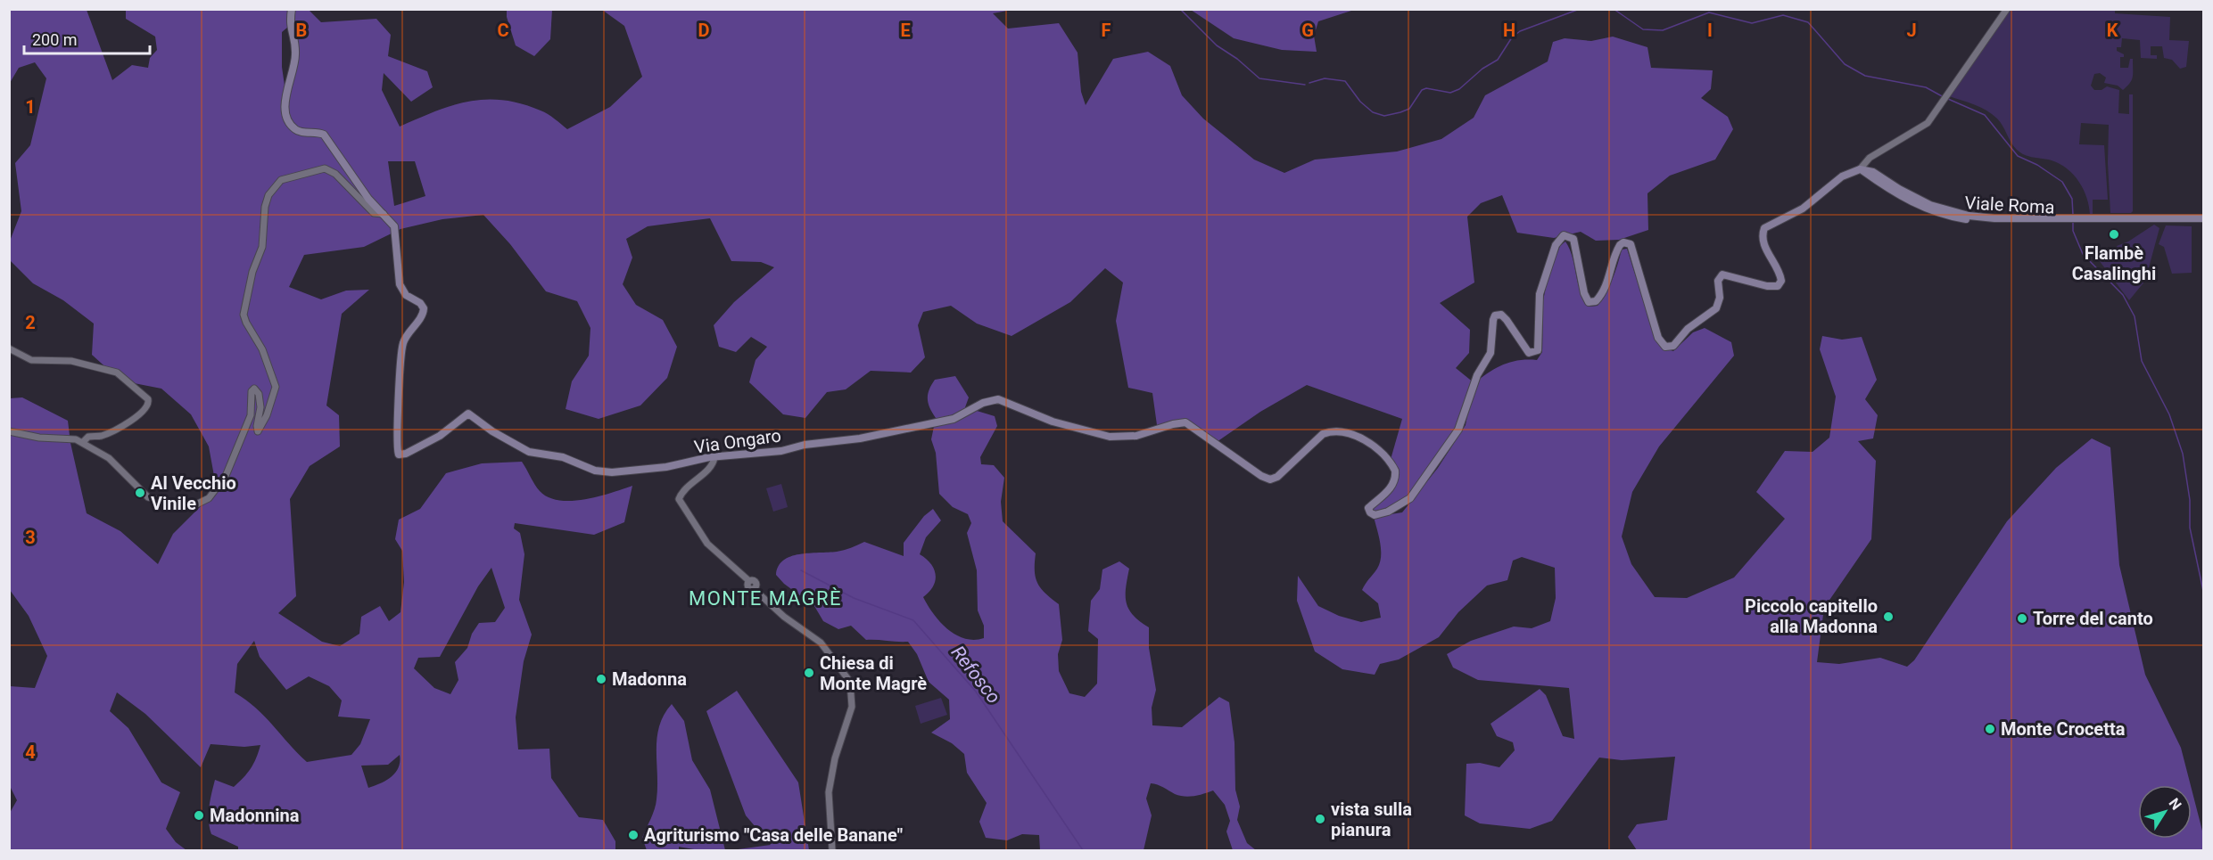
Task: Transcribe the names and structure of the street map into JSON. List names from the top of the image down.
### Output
{
  "streets": {
    "main road": ["Viale Roma", "Via Ongaro"]
  },
  "crossings": [
    ["Viale Roma", "Via Ongaro"]
  ],
  "districts": ["MONTE MAGRÈ"],
  "water": ["Refosco"],
  "places": [
    "Flambè Casalinghi",
    "Al Vecchio Vinile",
    "Piccolo capitello alla Madonna",
    "Torre del canto",
    "Chiesa di Monte Magrè",
    "Madonna",
    "Monte Crocetta",
    "Madonnina",
    "vista sulla pianura",
    "Agriturismo \"Casa delle Banane\""
  ],
  "scale_bar": "200 m",
  "north": "top right",
  "grid": {
    "columns": [
      "B",
      "C",
      "D",
      "E",
      "F",
      "G",
      "H",
      "I",
      "J",
      "K"
    ],
    "rows": [
      "1",
      "2",
      "3",
      "4"
    ]
  }
}
